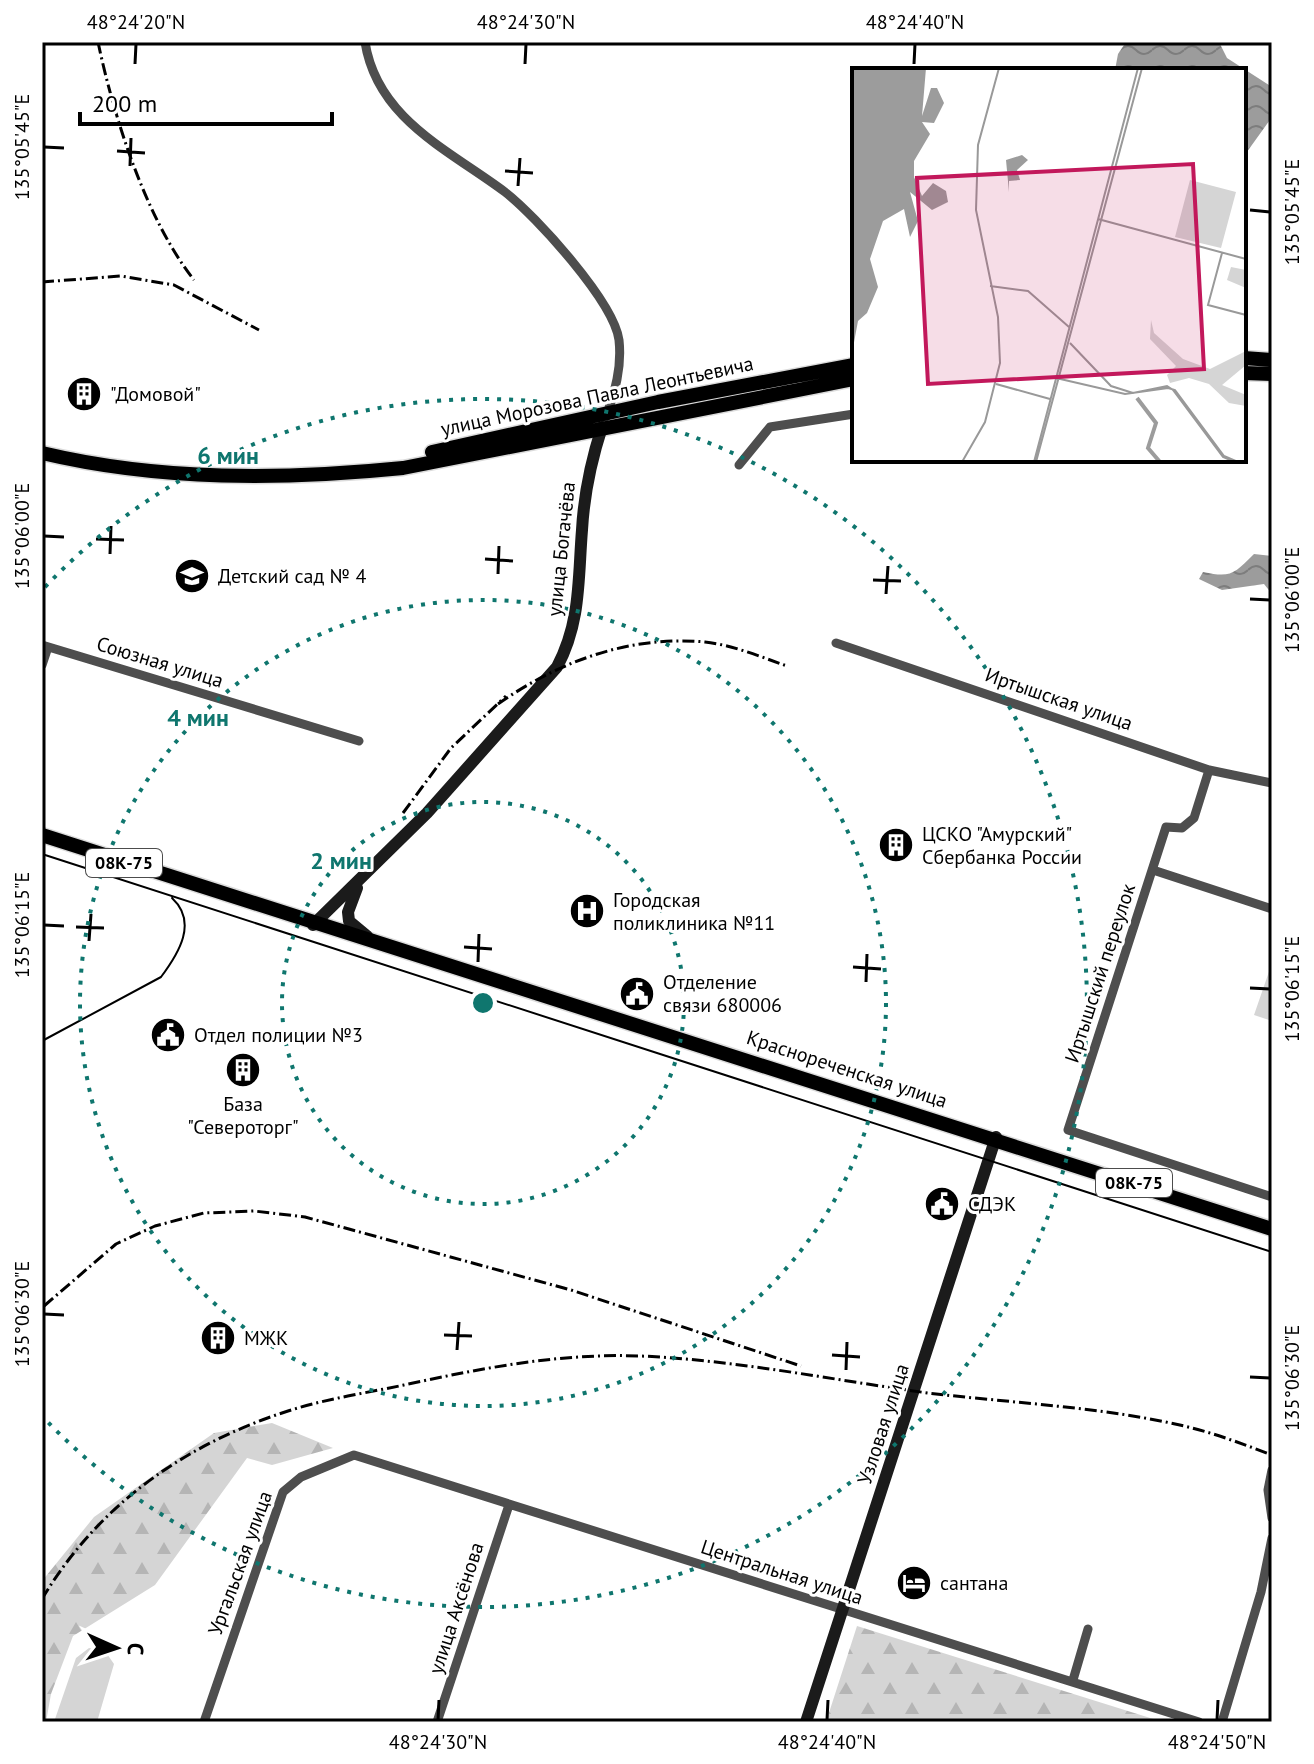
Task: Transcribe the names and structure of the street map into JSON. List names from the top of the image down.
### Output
{
  "streets": {
    "main road": ["улица Морозова Павла Леонтьевича", "08К-75", "Краснореченская улица"],
    "street": [
      "улица Богачёва",
      "Союзная улица",
      "Иртышская улица",
      "Иртышский переулок",
      "Узловая улица",
      "Ургальская улица",
      "Центральная улица",
      "улица Аксёнова"
    ]
  },
  "crossings": [
    ["улица Морозова Павла Леонтьевича", "улица Богачёва"],
    ["улица Богачёва", "Краснореченская улица"],
    ["Иртышская улица", "Иртышский переулок"],
    ["Краснореченская улица", "Узловая улица"],
    ["Узловая улица", "Центральная улица"],
    ["Ургальская улица", "Центральная улица"],
    ["Центральная улица", "улица Аксёнова"]
  ],
  "places": {
    "building": [
      "\"Домовой\"",
      "ЦСКО \"Амурский\" Сбербанка России",
      "База \"Североторг\"",
      "МЖК"
    ],
    "school or university": ["Детский сад № 4"],
    "hospital": ["Городская поликлиника №11"],
    "public building": ["Отделение связи 680006", "Отдел полиции №3", "СДЭК"],
    "hotel": ["сантана"]
  },
  "scale_bar": "200 m",
  "north": "right",
  "coordinates": [
    "48°24'20\"N",
    "48°24'30\"N",
    "48°24'40\"N",
    "135°05'45\"E",
    "135°06'00\"E",
    "135°06'15\"E",
    "135°06'30\"E",
    "48°24'50\"N"
  ],
  "rings": ["6 мин", "4 мин", "2 мин"]
}
